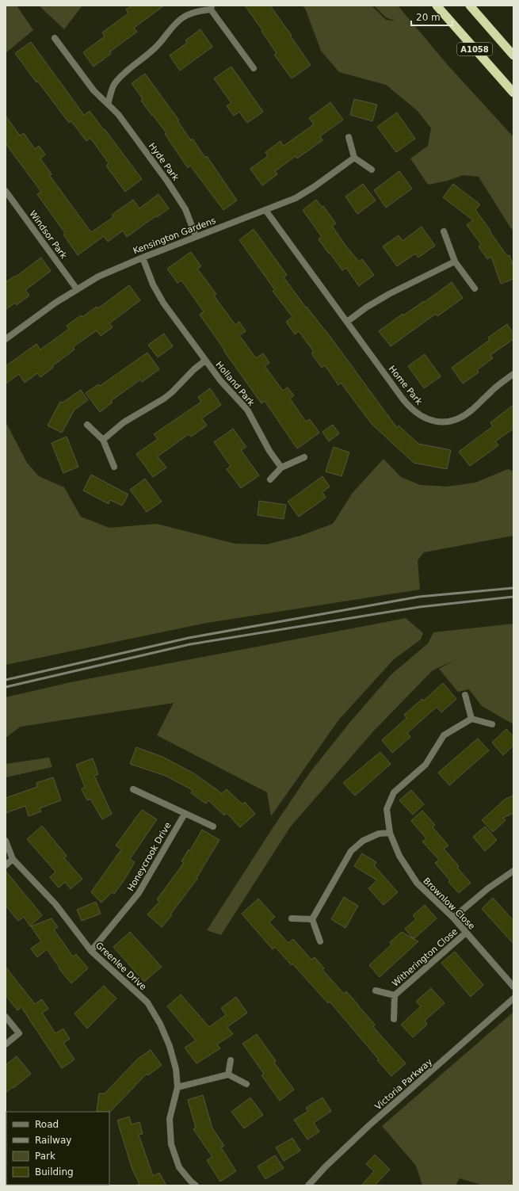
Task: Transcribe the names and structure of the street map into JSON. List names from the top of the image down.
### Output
{
  "streets": {
    "highway": ["A1058"],
    "street": [
      "Hyde Park",
      "Windsor Park",
      "Kensington Gardens",
      "Holland Park",
      "Home Park",
      "Honeycrook Drive",
      "Brownlow Close",
      "Witherington Close",
      "Greenlee Drive",
      "Victoria Parkway"
    ]
  },
  "crossings": [
    ["Hyde Park", "Kensington Gardens"],
    ["Windsor Park", "Kensington Gardens"],
    ["Kensington Gardens", "Holland Park"],
    ["Kensington Gardens", "Home Park"],
    ["Honeycrook Drive", "Greenlee Drive"],
    ["Brownlow Close", "Witherington Close"]
  ],
  "legend": [
    "Road",
    "Railway",
    "Park",
    "Building"
  ],
  "scale_bar": "20 m"
}
